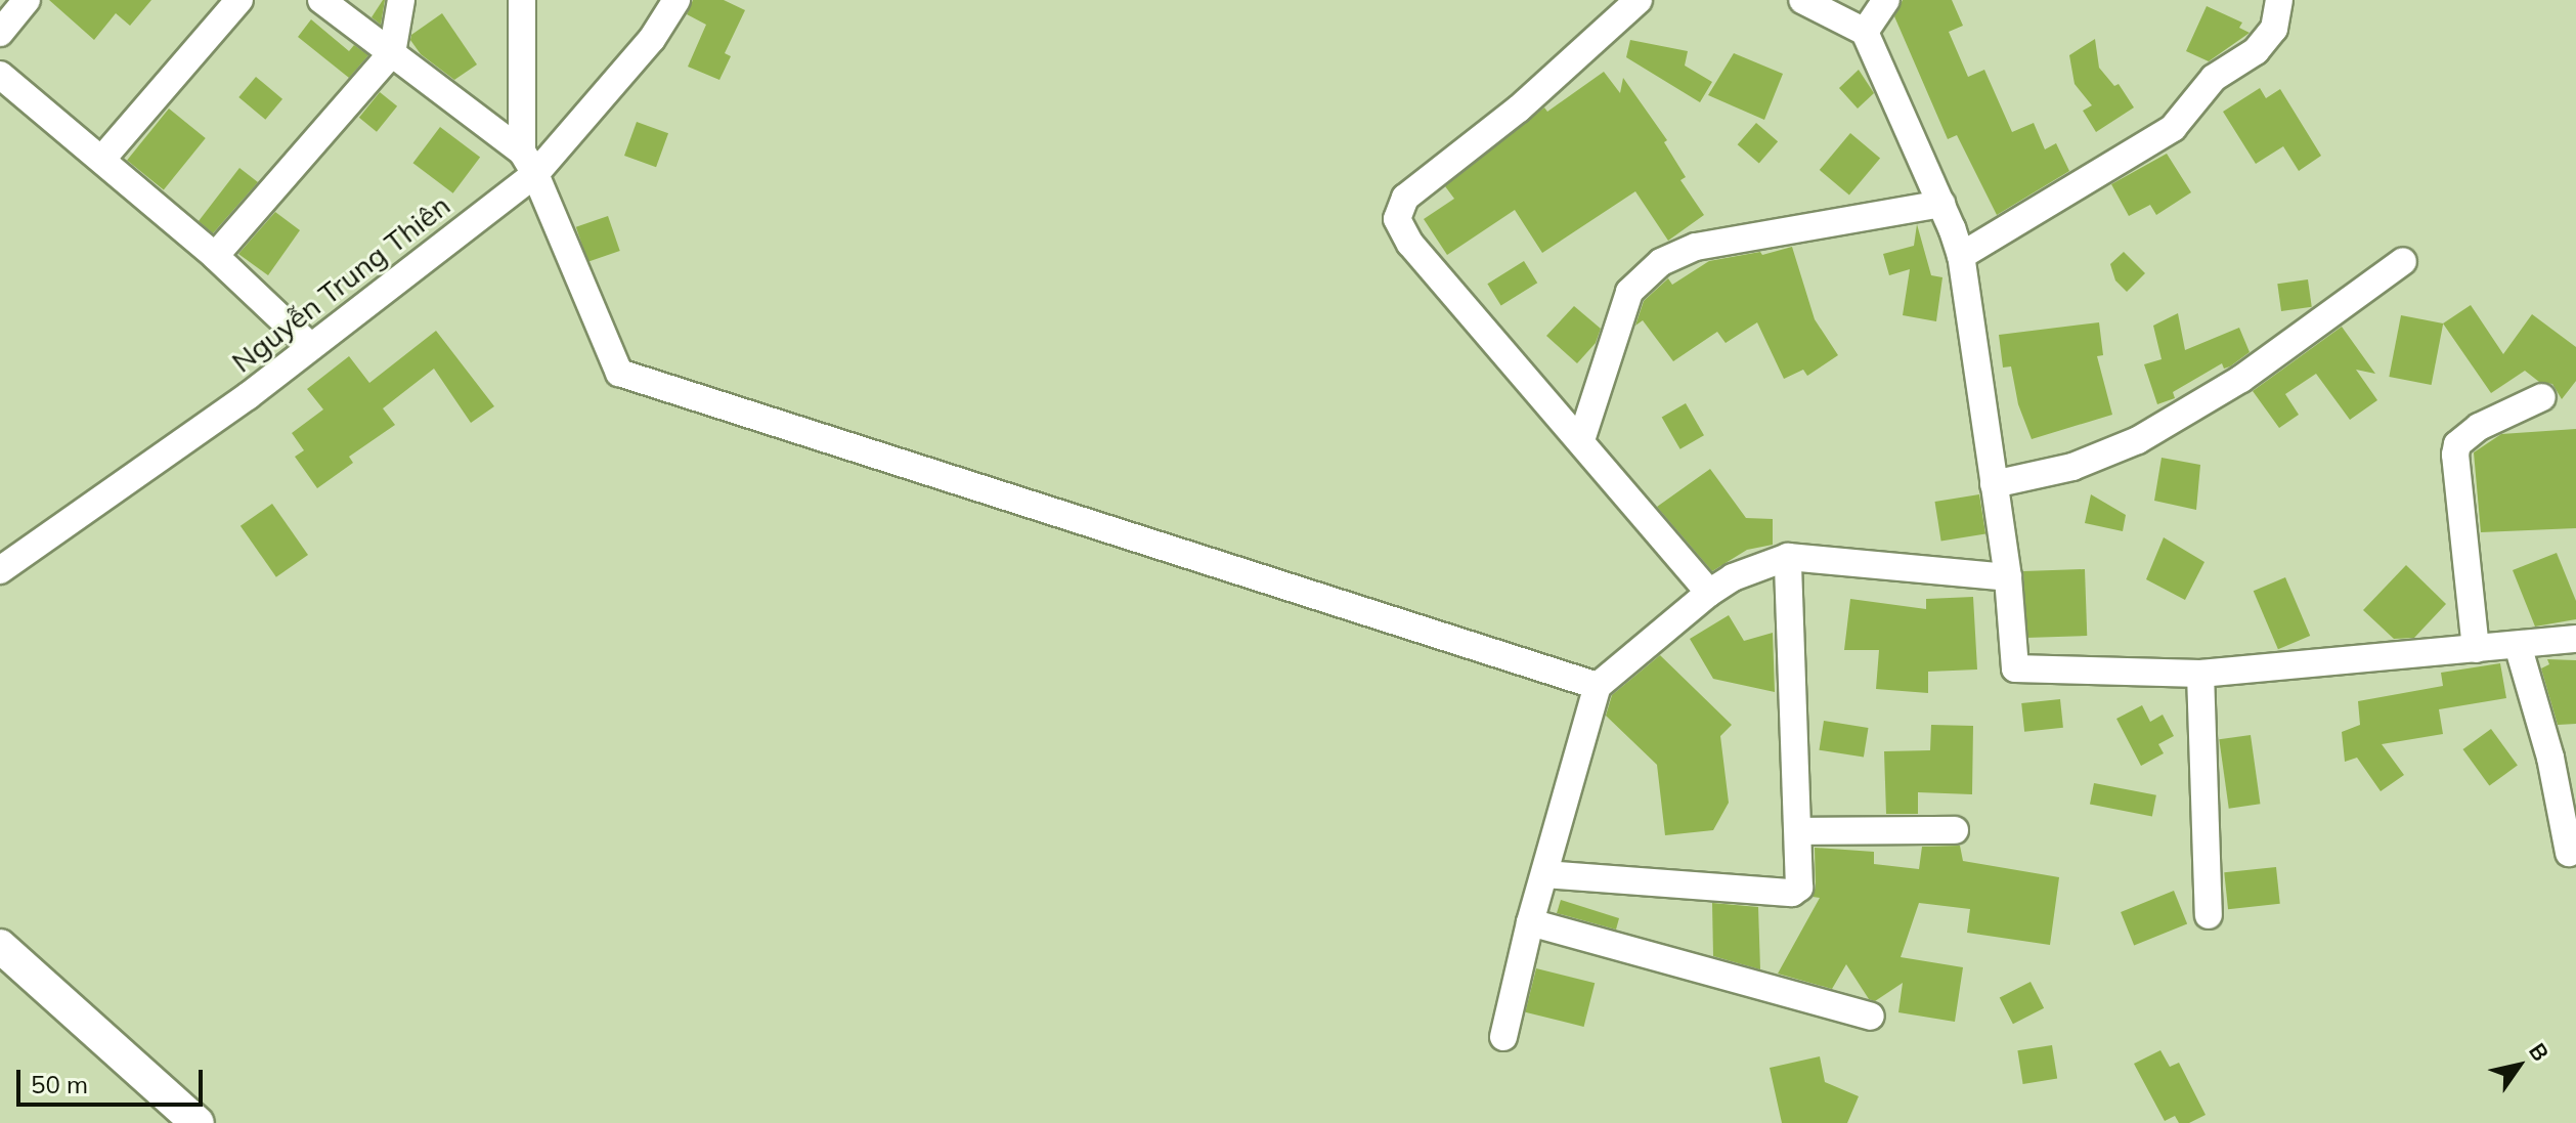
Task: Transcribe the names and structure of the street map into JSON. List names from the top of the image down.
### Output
{
  "streets": {
    "street": ["Nguyễn Trung Thiên"]
  },
  "scale_bar": "50 m",
  "north": "top right"
}
